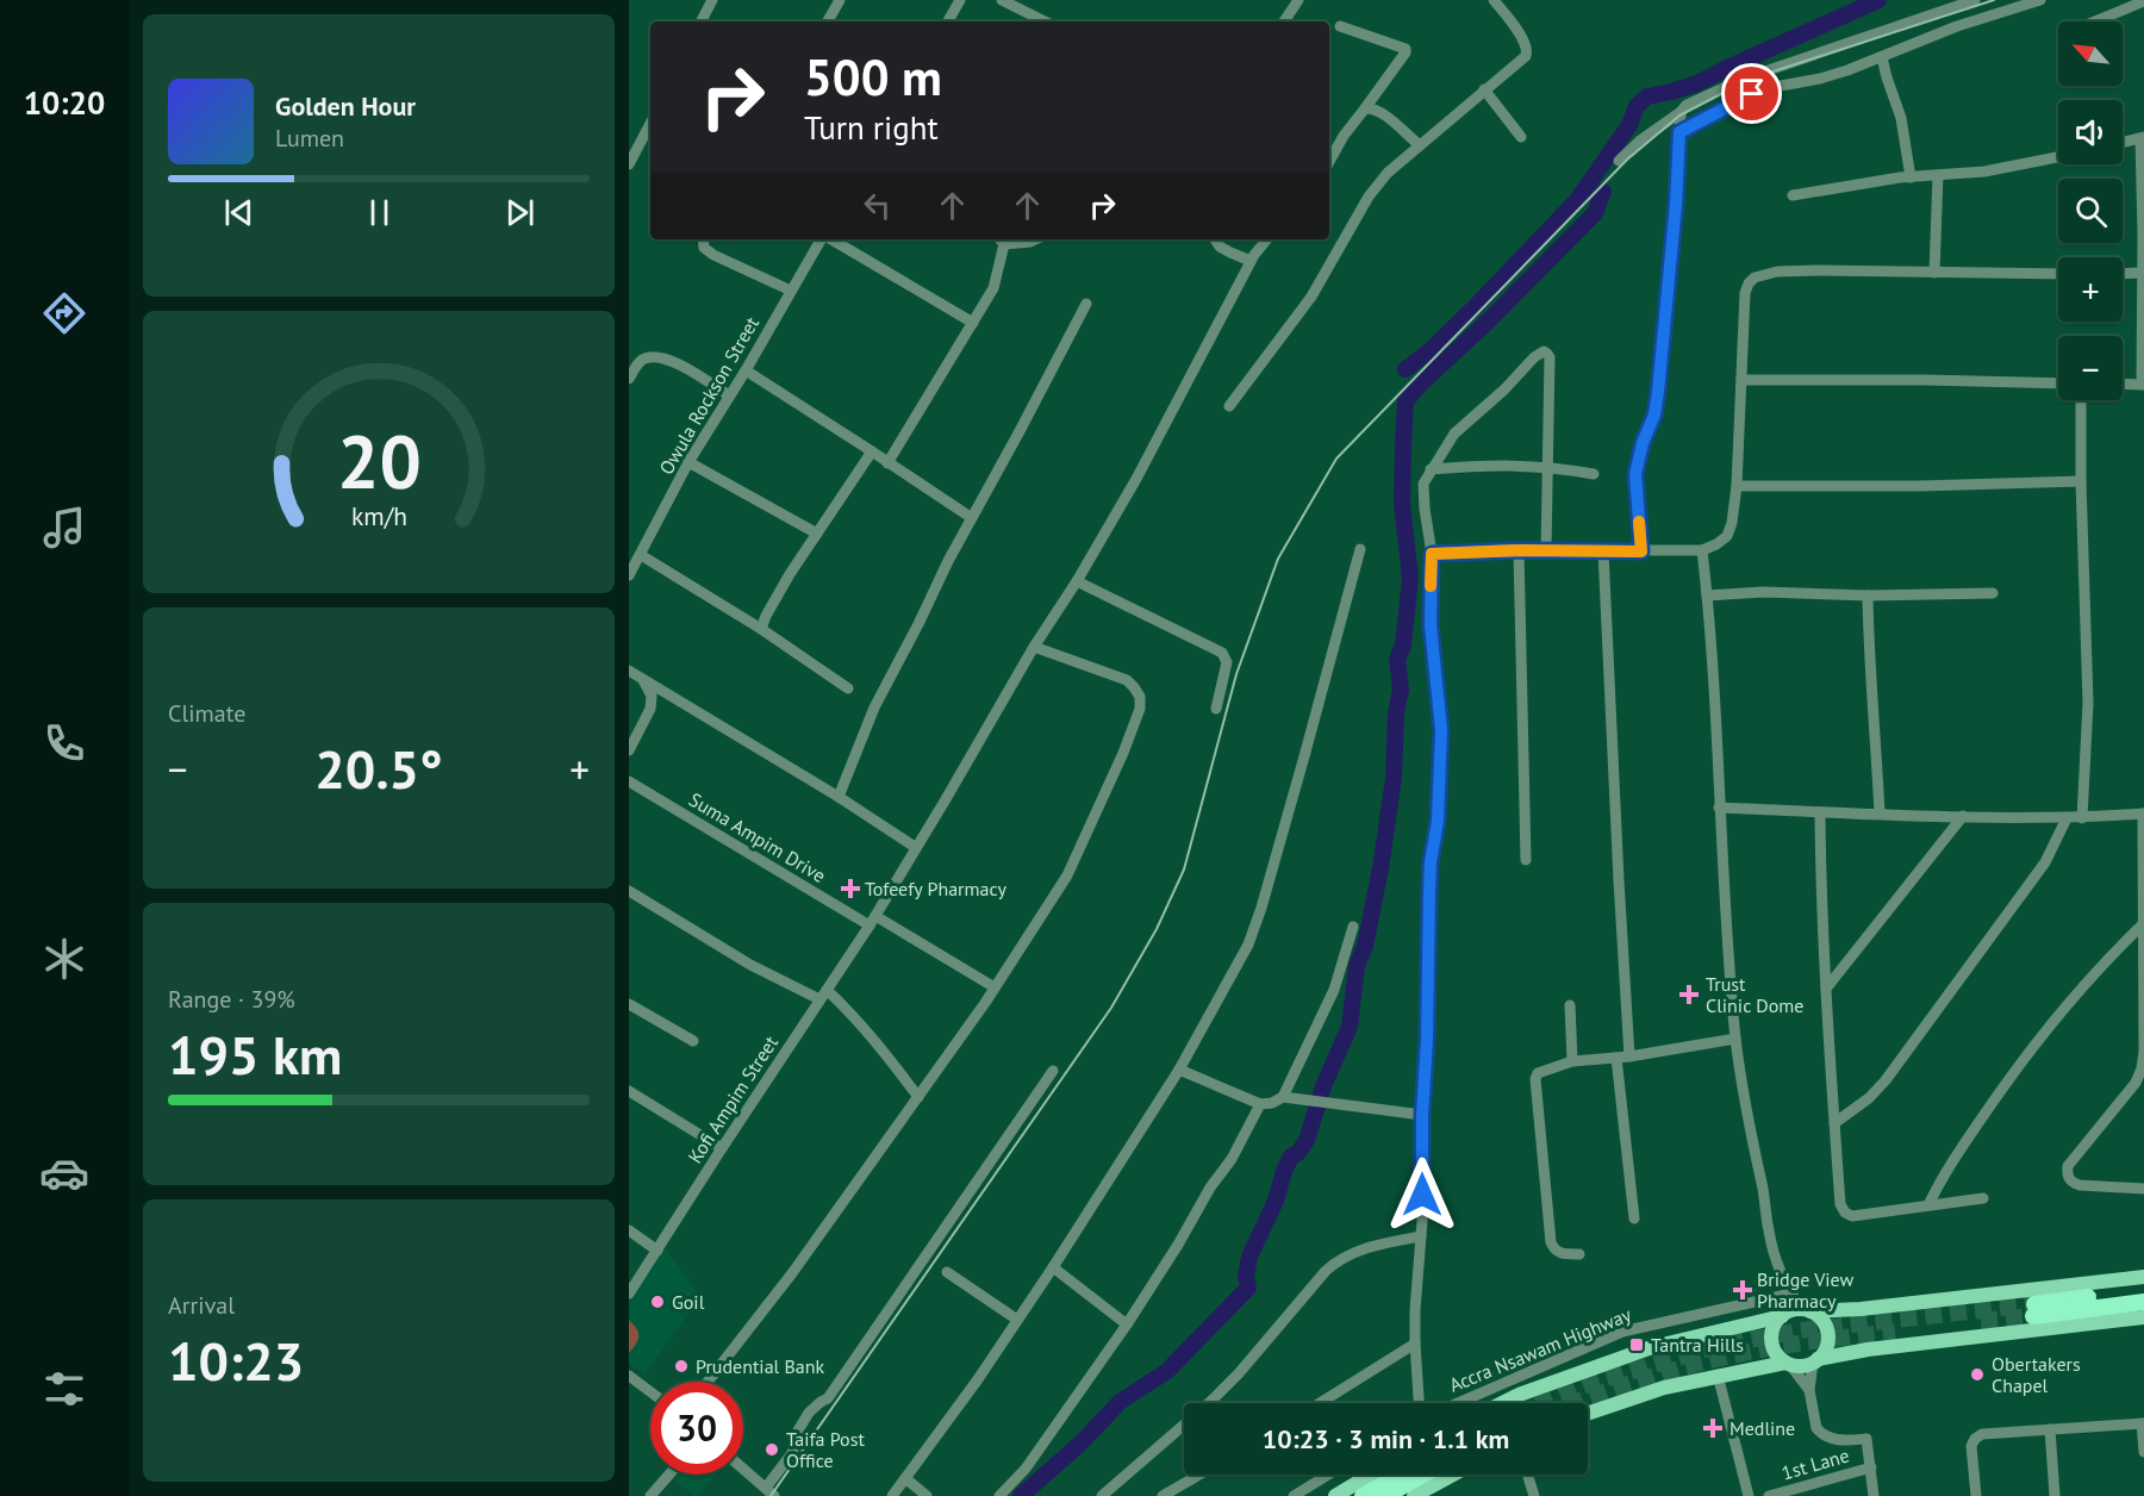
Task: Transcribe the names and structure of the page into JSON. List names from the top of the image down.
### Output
{
  "streets": {
    "street": [
      "Owula Rockson Street",
      "Suma Ampim Drive",
      "Kofi Ampim Street",
      "Accra Nsawam Highway",
      "1st Lane"
    ]
  },
  "crossings": [
    ["Suma Ampim Drive", "Kofi Ampim Street"]
  ],
  "places": {
    "health": [
      "Tofeefy Pharmacy",
      "Trust Clinic Dome",
      "Bridge View Pharmacy",
      "Medline"
    ],
    "other": [
      "Goil",
      "Prudential Bank",
      "Obertakers Chapel",
      "Taifa Post Office"
    ],
    "transit": ["Tantra Hills"]
  },
  "north": "top left",
  "page": {
    "tabs": "10:20",
    "map_buttons": ["+", "−"],
    "turn": ["500 m", "Turn right"],
    "song": ["Golden Hour", "Lumen"],
    "tile": [
      "Climate",
      ["Range · 39%", "195 km"],
      ["Arrival", "10:23"]
    ],
    "heat": ["−", "20.5°", "+"],
    "limit": "30",
    "trip": "10:23 · 3 min · 1.1 km",
    "gauge": ["20", "km/h"]
  }
}
